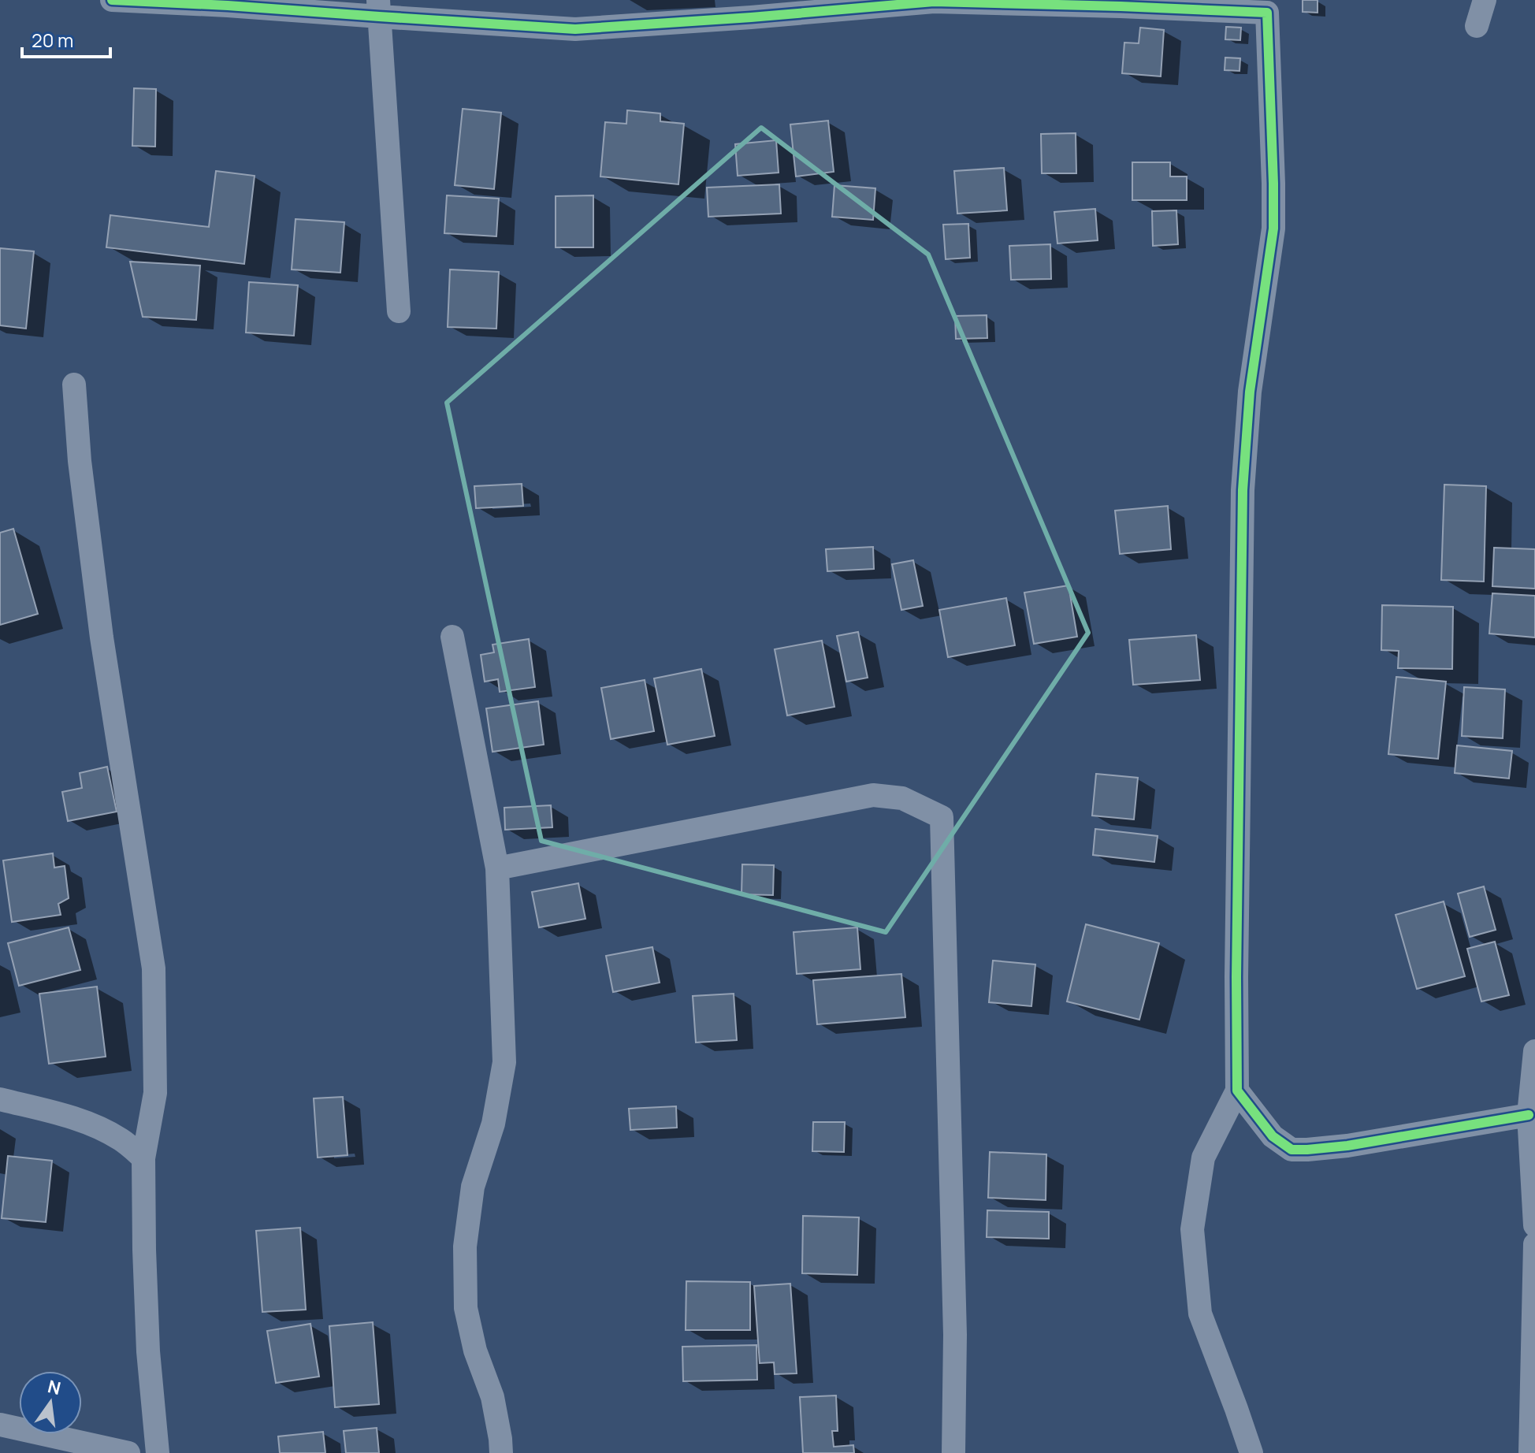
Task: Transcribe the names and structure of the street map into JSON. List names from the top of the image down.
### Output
{
  "scale_bar": "20 m",
  "north": "top"
}
